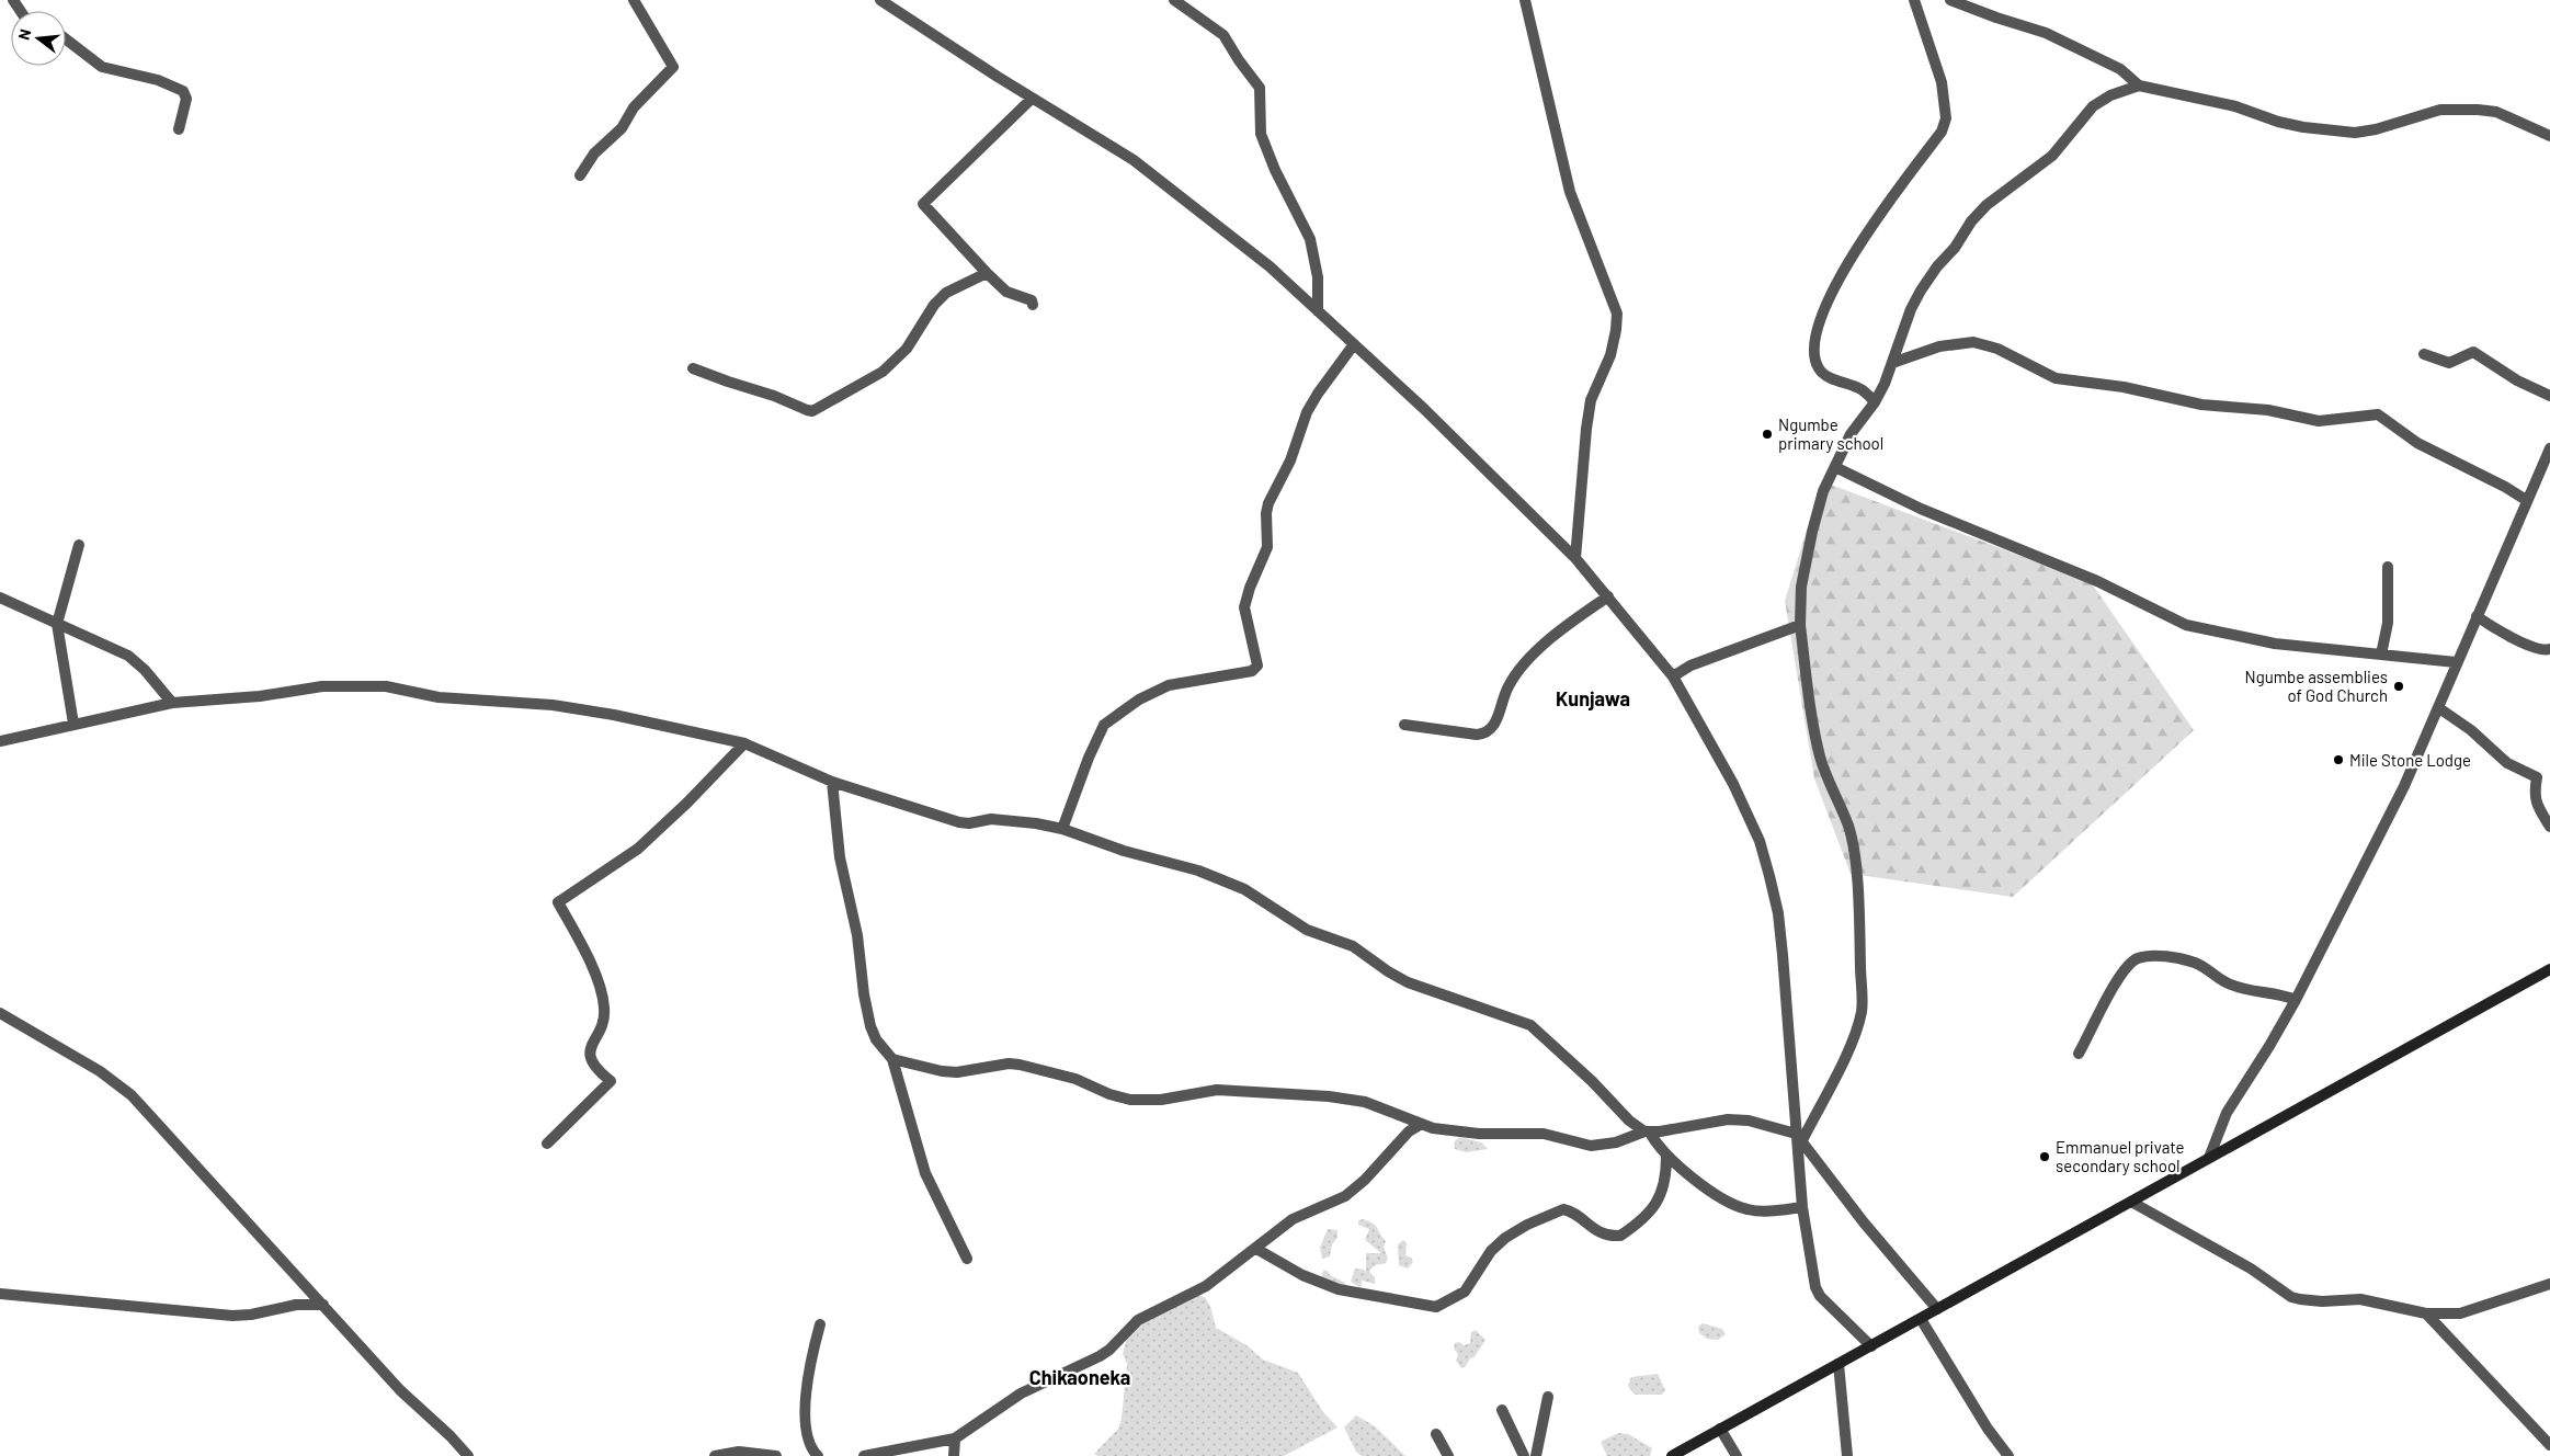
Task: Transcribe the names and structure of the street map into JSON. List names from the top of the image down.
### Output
{
  "districts": ["Kunjawa", "Chikaoneka"],
  "places": [
    "Ngumbe primary school",
    "Ngumbe assemblies of God Church",
    "Mile Stone Lodge",
    "Emmanuel private secondary school"
  ],
  "north": "left"
}
